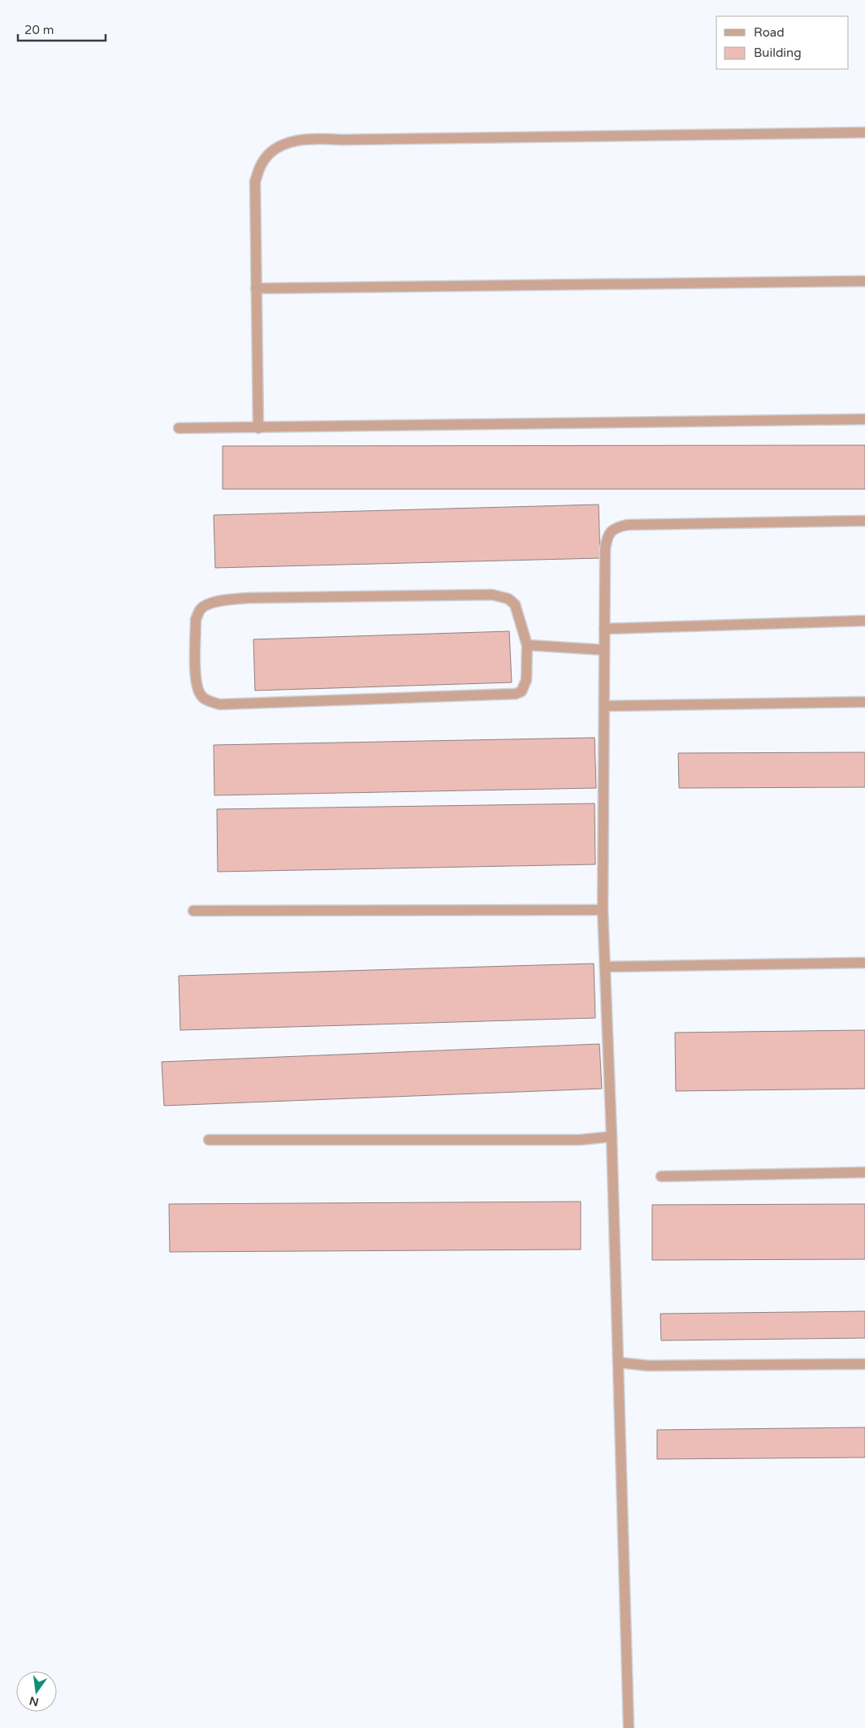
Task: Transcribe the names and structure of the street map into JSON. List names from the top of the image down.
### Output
{
  "legend": ["Road", "Building"],
  "scale_bar": "20 m",
  "north": "bottom"
}
